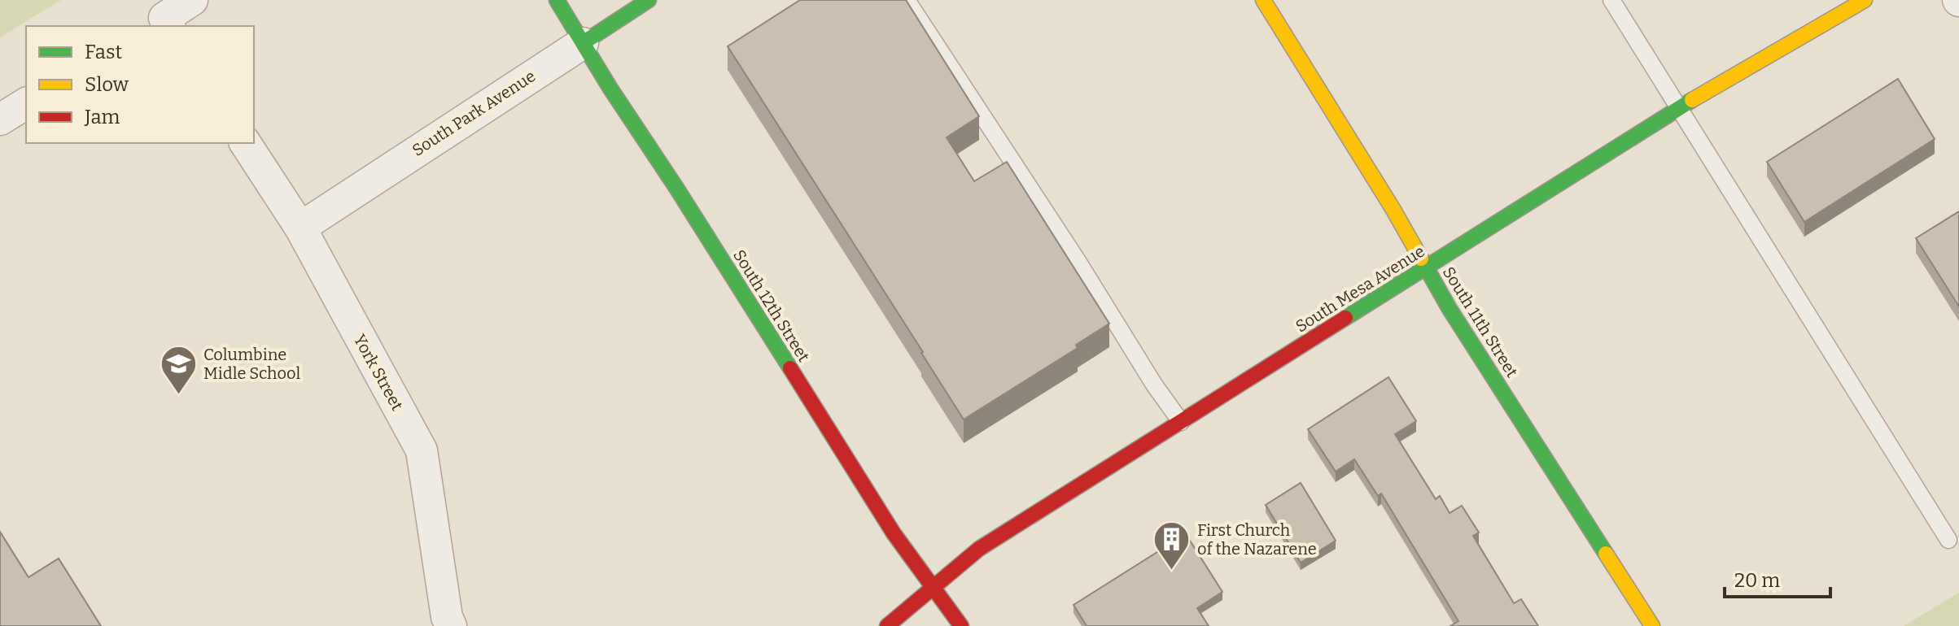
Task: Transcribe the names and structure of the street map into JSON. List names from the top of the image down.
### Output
{
  "streets": {
    "street": [
      "South Park Avenue",
      "South Mesa Avenue",
      "South 12th Street",
      "South 11th Street",
      "York Street"
    ]
  },
  "crossings": [
    ["South Park Avenue", "South 12th Street"],
    ["South Park Avenue", "York Street"],
    ["South Mesa Avenue", "South 12th Street"],
    ["South Mesa Avenue", "South 11th Street"]
  ],
  "places": {
    "school or university": ["Columbine Midle School"],
    "building": ["First Church of the Nazarene"]
  },
  "legend": ["Fast", "Slow", "Jam"],
  "scale_bar": "20 m"
}
